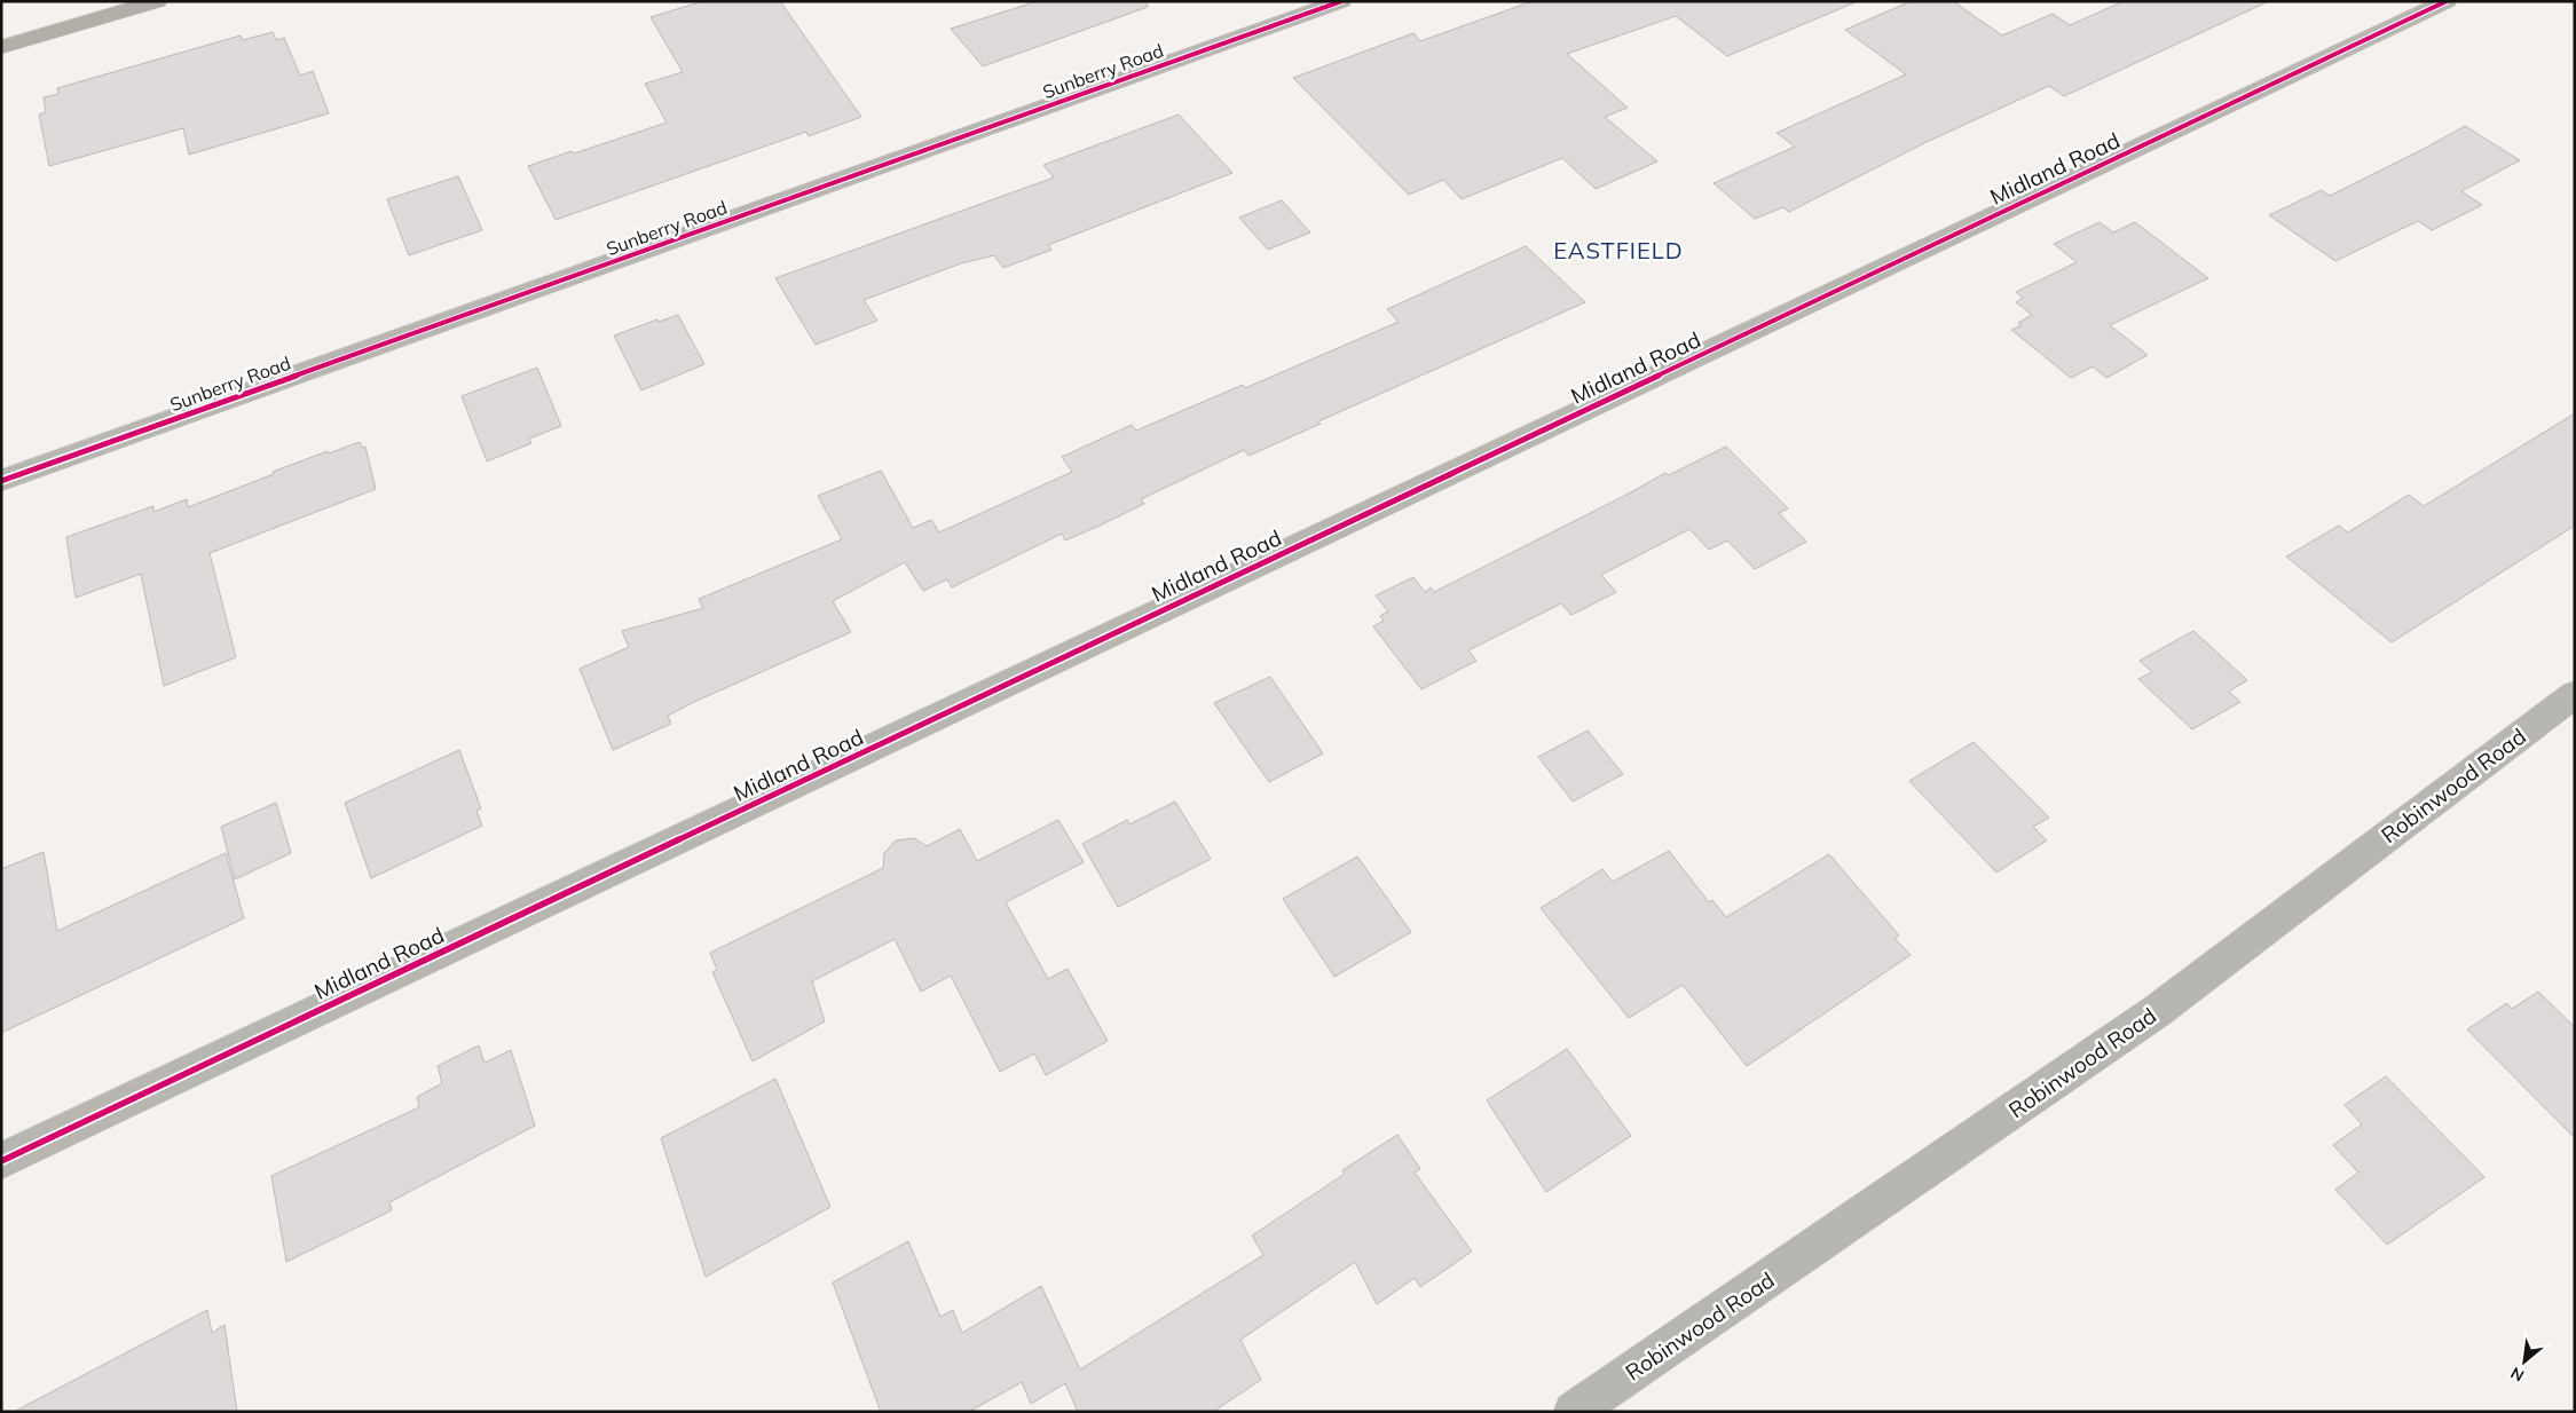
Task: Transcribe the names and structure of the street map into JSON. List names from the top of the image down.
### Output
{
  "streets": {
    "street": ["Sunberry Road", "Midland Road", "Robinwood Road"]
  },
  "districts": ["EASTFIELD"],
  "north": "bottom left"
}
